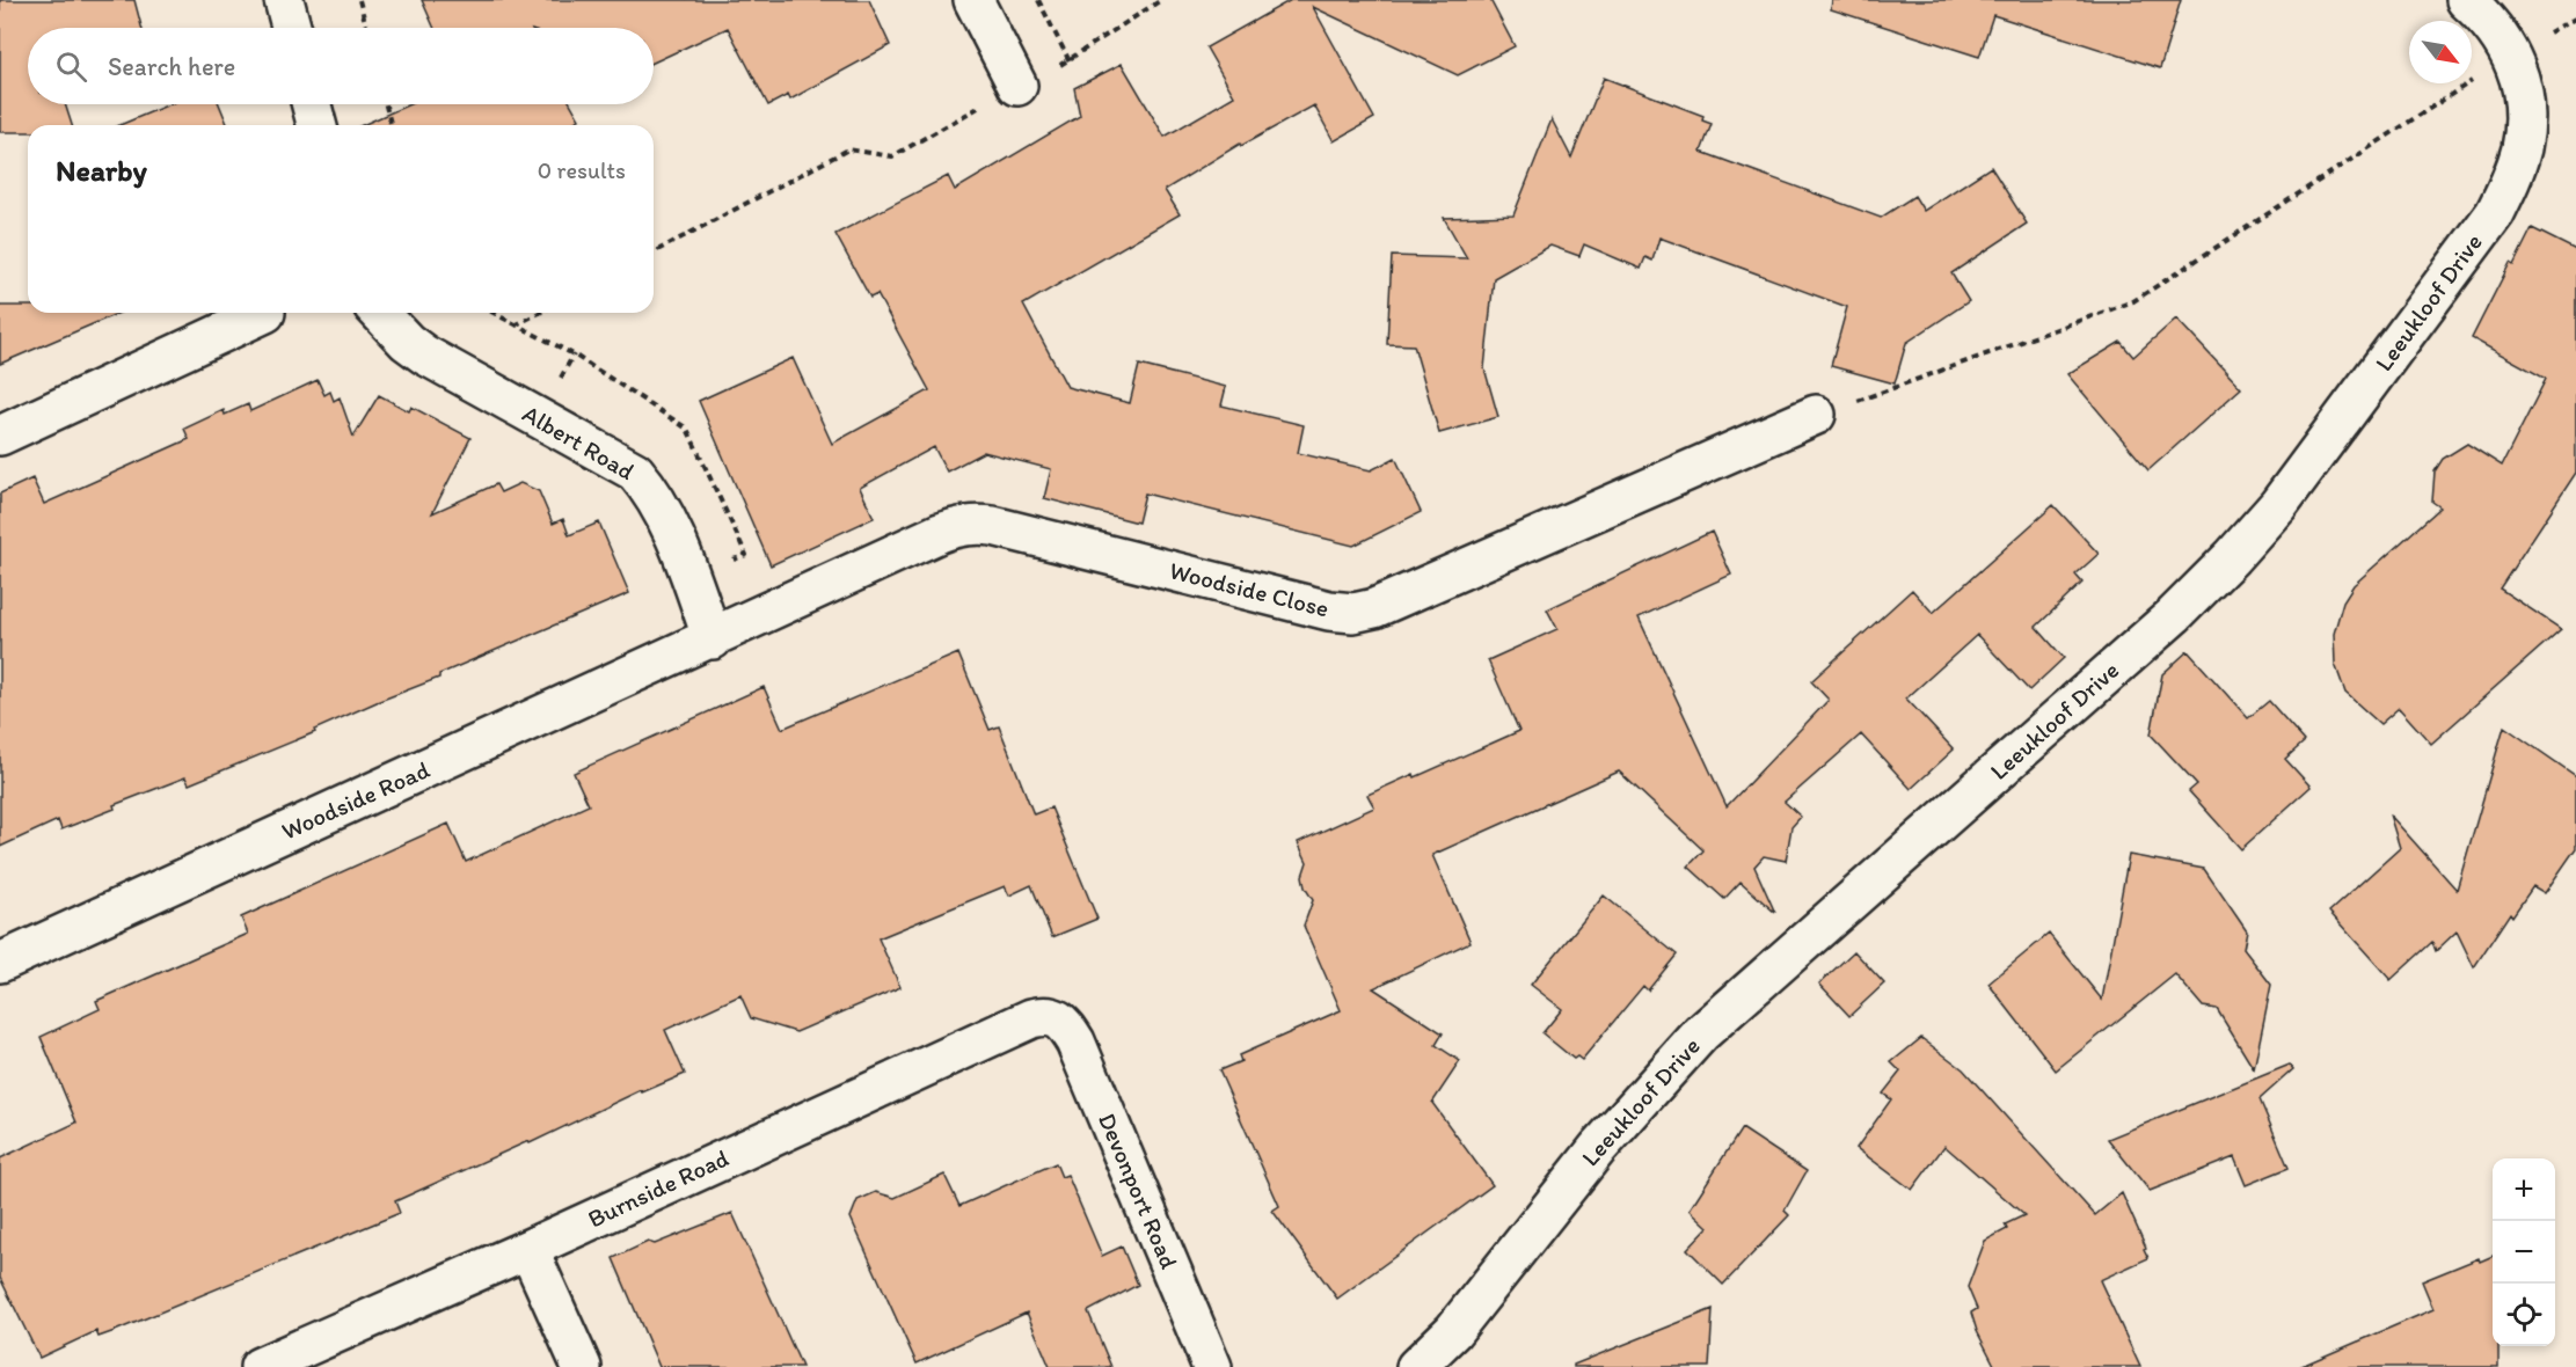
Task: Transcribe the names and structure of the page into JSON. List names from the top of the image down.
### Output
{
  "streets": {
    "street": [
      "Leeukloof Drive",
      "Albert Road",
      "Woodside Close",
      "Woodside Road",
      "Burnside Road",
      "Devonport Road"
    ]
  },
  "crossings": [
    ["Albert Road", "Woodside Close"],
    ["Albert Road", "Woodside Road"],
    ["Woodside Close", "Woodside Road"],
    ["Burnside Road", "Devonport Road"]
  ],
  "north": "bottom right",
  "page": {
    "search": "Search here",
    "heading": ["Nearby", "0 results"],
    "map_buttons": ["+", "−"]
  }
}
